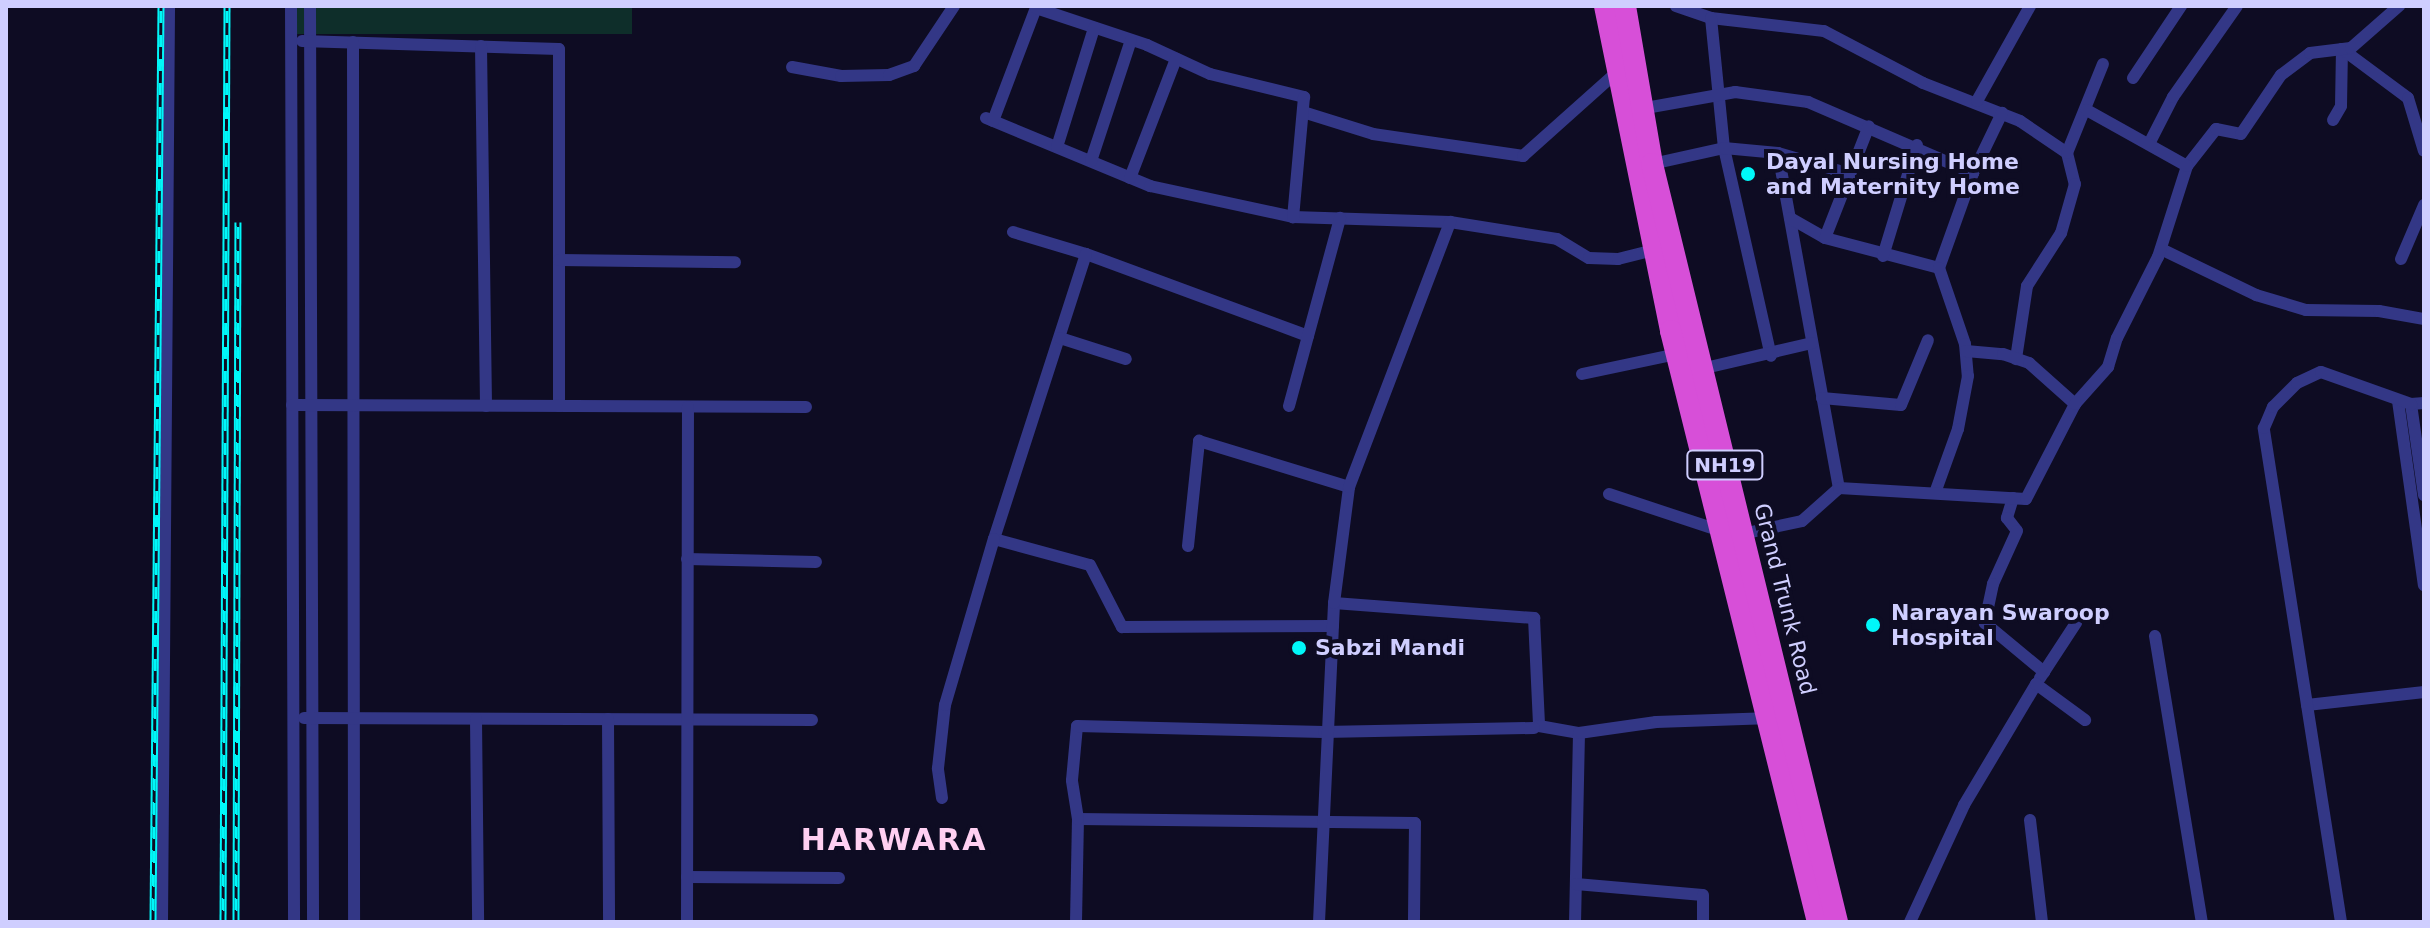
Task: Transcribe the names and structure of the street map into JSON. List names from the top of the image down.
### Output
{
  "streets": {
    "highway": ["NH19", "Grand Trunk Road"]
  },
  "districts": ["HARWARA"],
  "places": ["Dayal Nursing Home and Maternity Home", "Narayan Swaroop Hospital", "Sabzi Mandi"]
}
